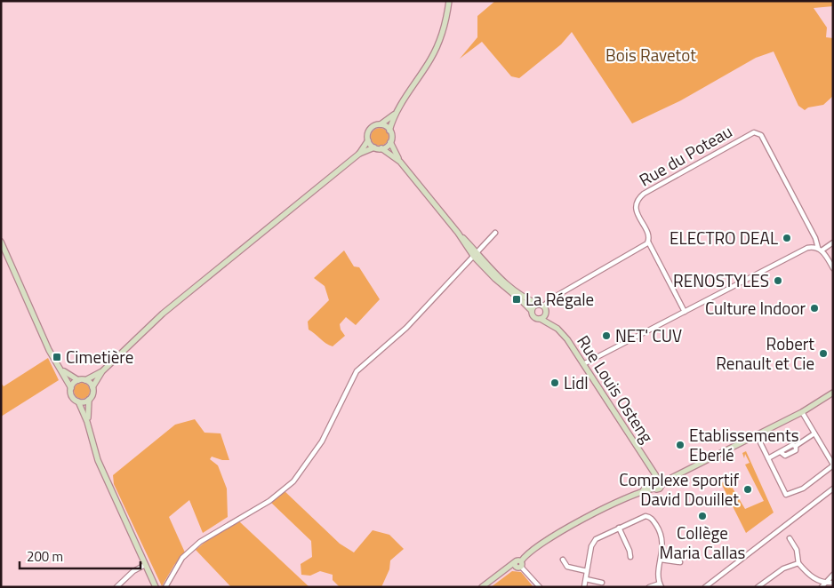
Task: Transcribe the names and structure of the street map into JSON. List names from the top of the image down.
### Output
{
  "streets": {
    "street": ["Rue du Poteau", "Rue Louis Osteng"]
  },
  "parks": ["Bois Ravetot"],
  "places": {
    "other": [
      "ELECTRO DEAL",
      "RENOSTYLES",
      "Culture Indoor",
      "NET' CUV",
      "Robert Renault et Cie",
      "Lidl",
      "Etablissements Eberlé",
      "Complexe sportif David Douillet",
      "Collège Maria Callas"
    ],
    "transit": ["La Régale", "Cimetière"]
  },
  "scale_bar": "200 m"
}
